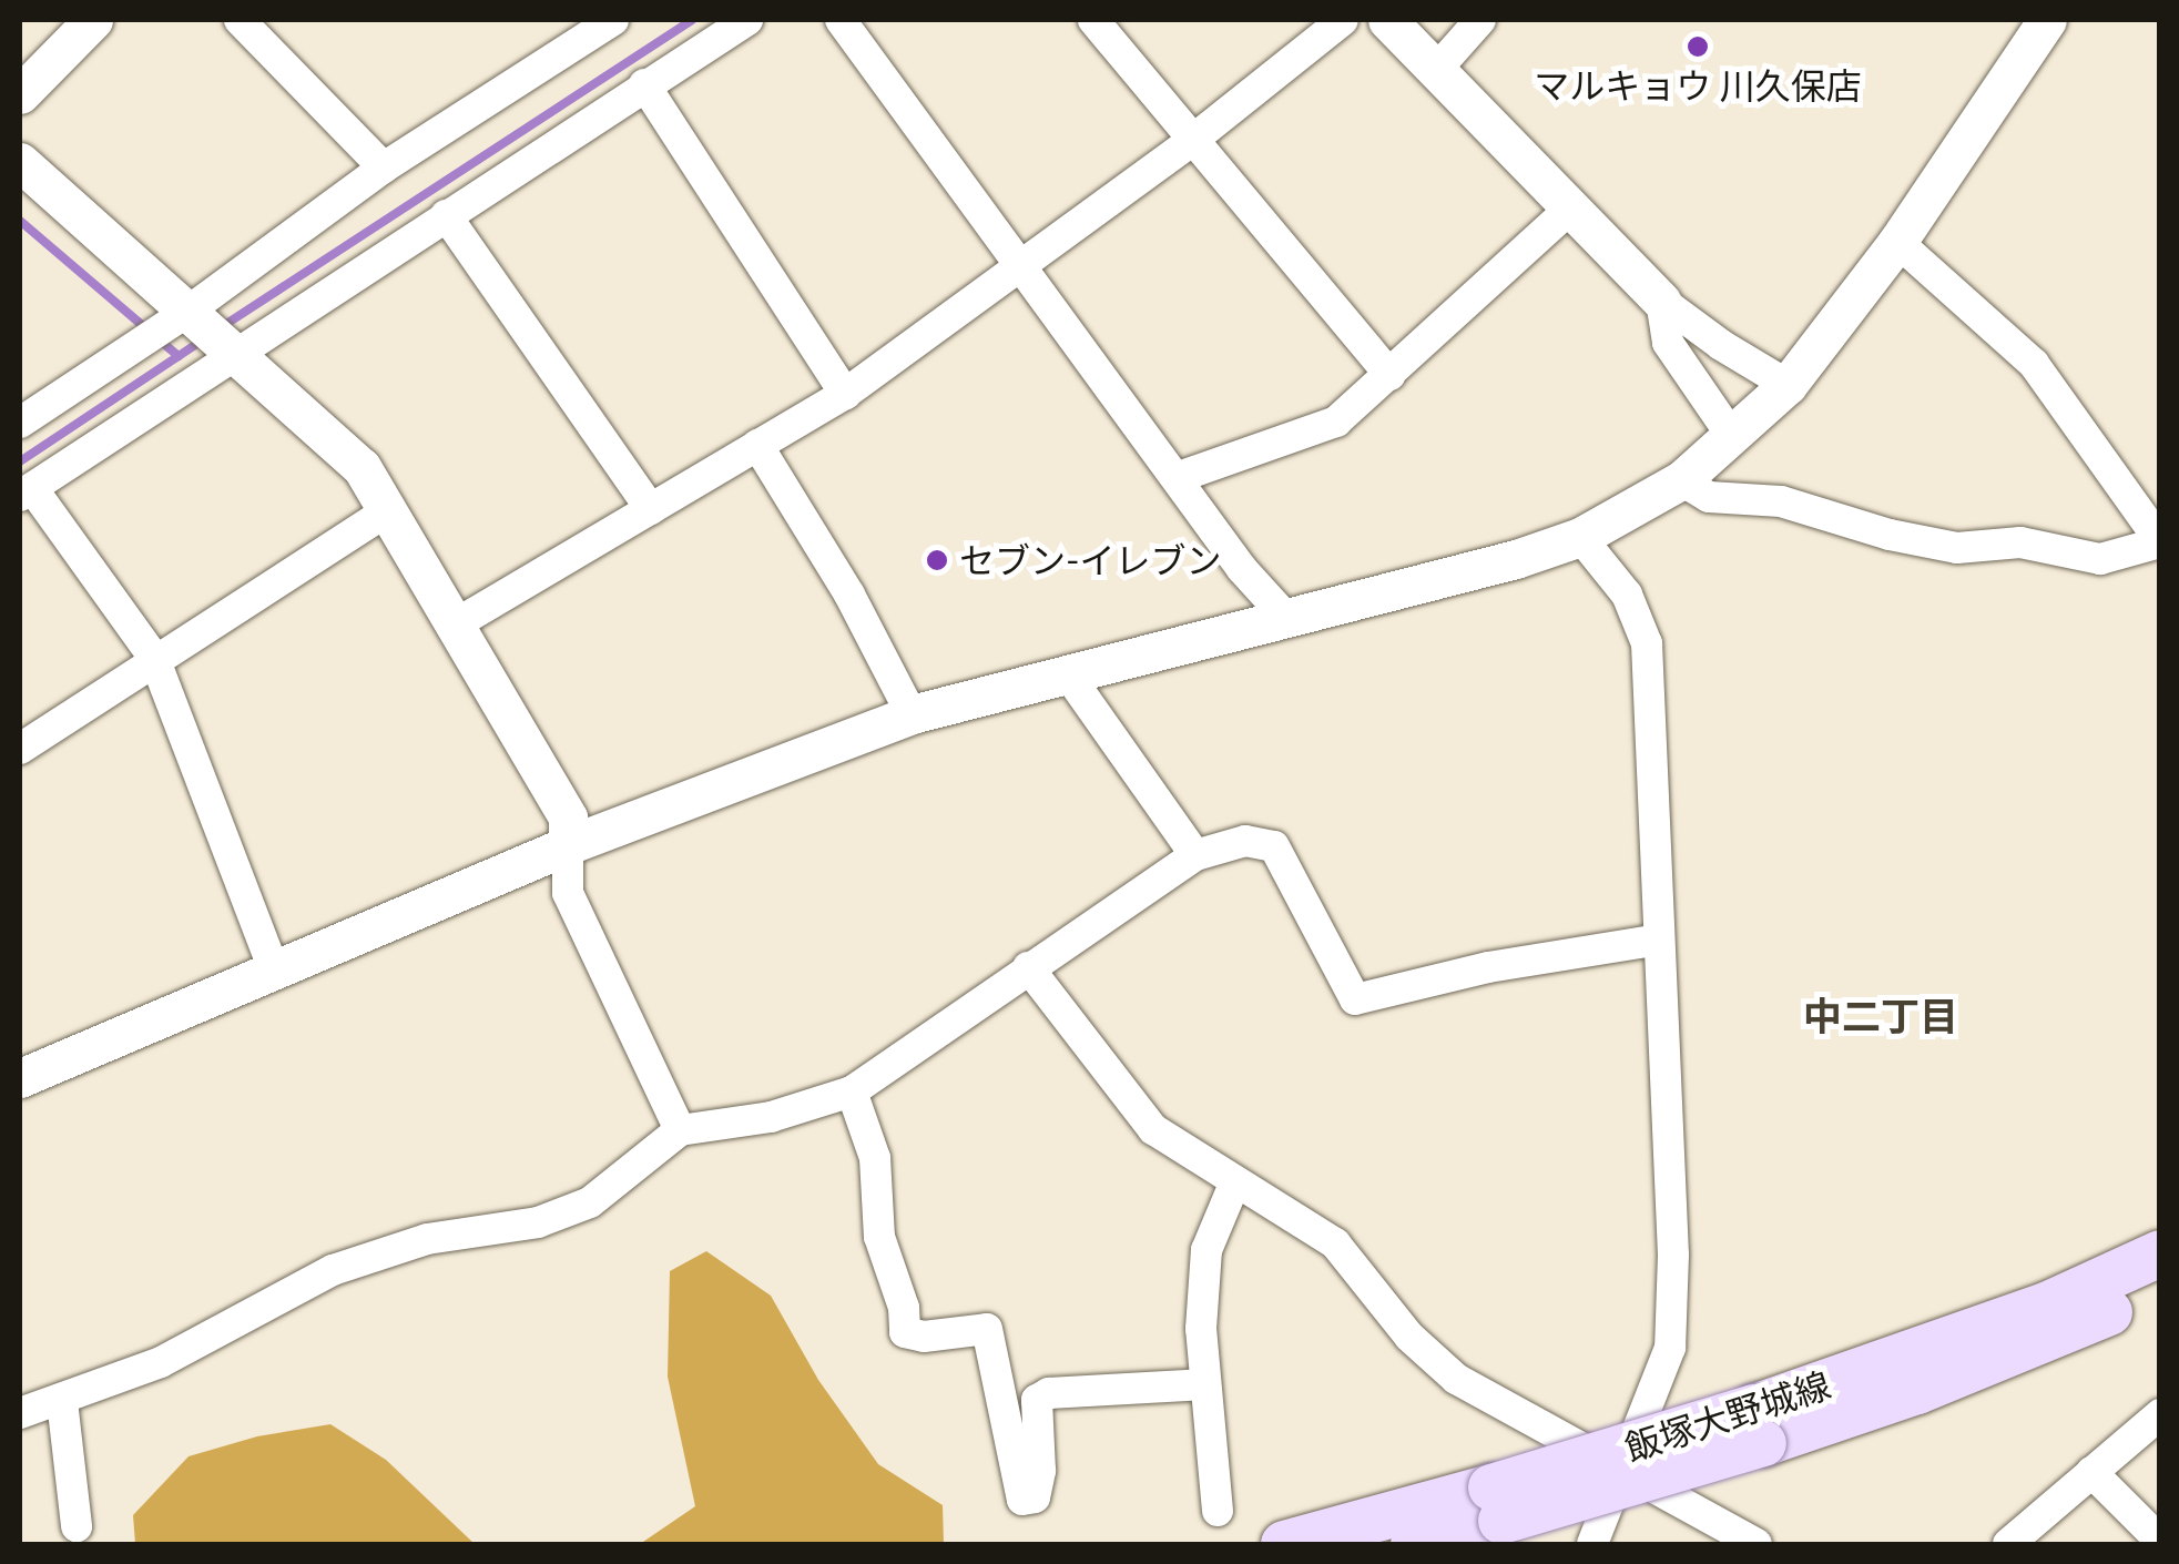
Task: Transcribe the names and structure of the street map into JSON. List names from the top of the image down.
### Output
{
  "streets": {
    "main road": ["飯塚大野城線"]
  },
  "districts": ["中二丁目"],
  "places": ["マルキョウ 川久保店", "セブン-イレブン"]
}
